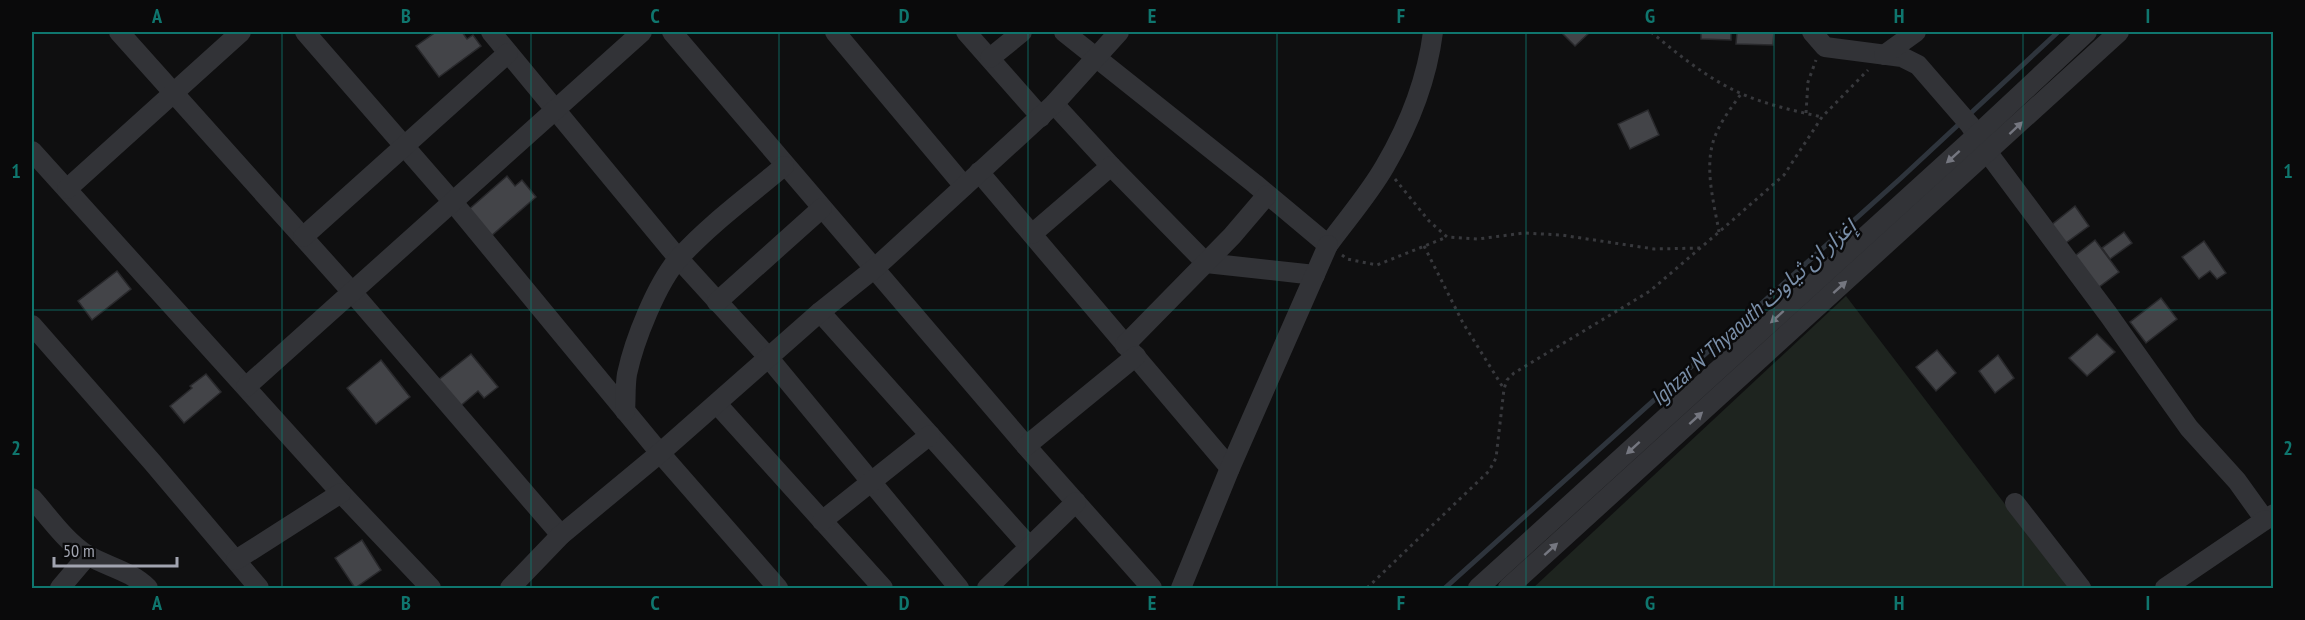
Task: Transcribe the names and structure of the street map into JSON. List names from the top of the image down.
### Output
{
  "water": ["Ighzar N' Thyaouth إغزار ان ثياوث"],
  "scale_bar": "50 m",
  "grid": {
    "columns": [
      "A",
      "B",
      "C",
      "D",
      "E",
      "F",
      "G",
      "H",
      "I"
    ],
    "rows": ["1", "2"]
  }
}
